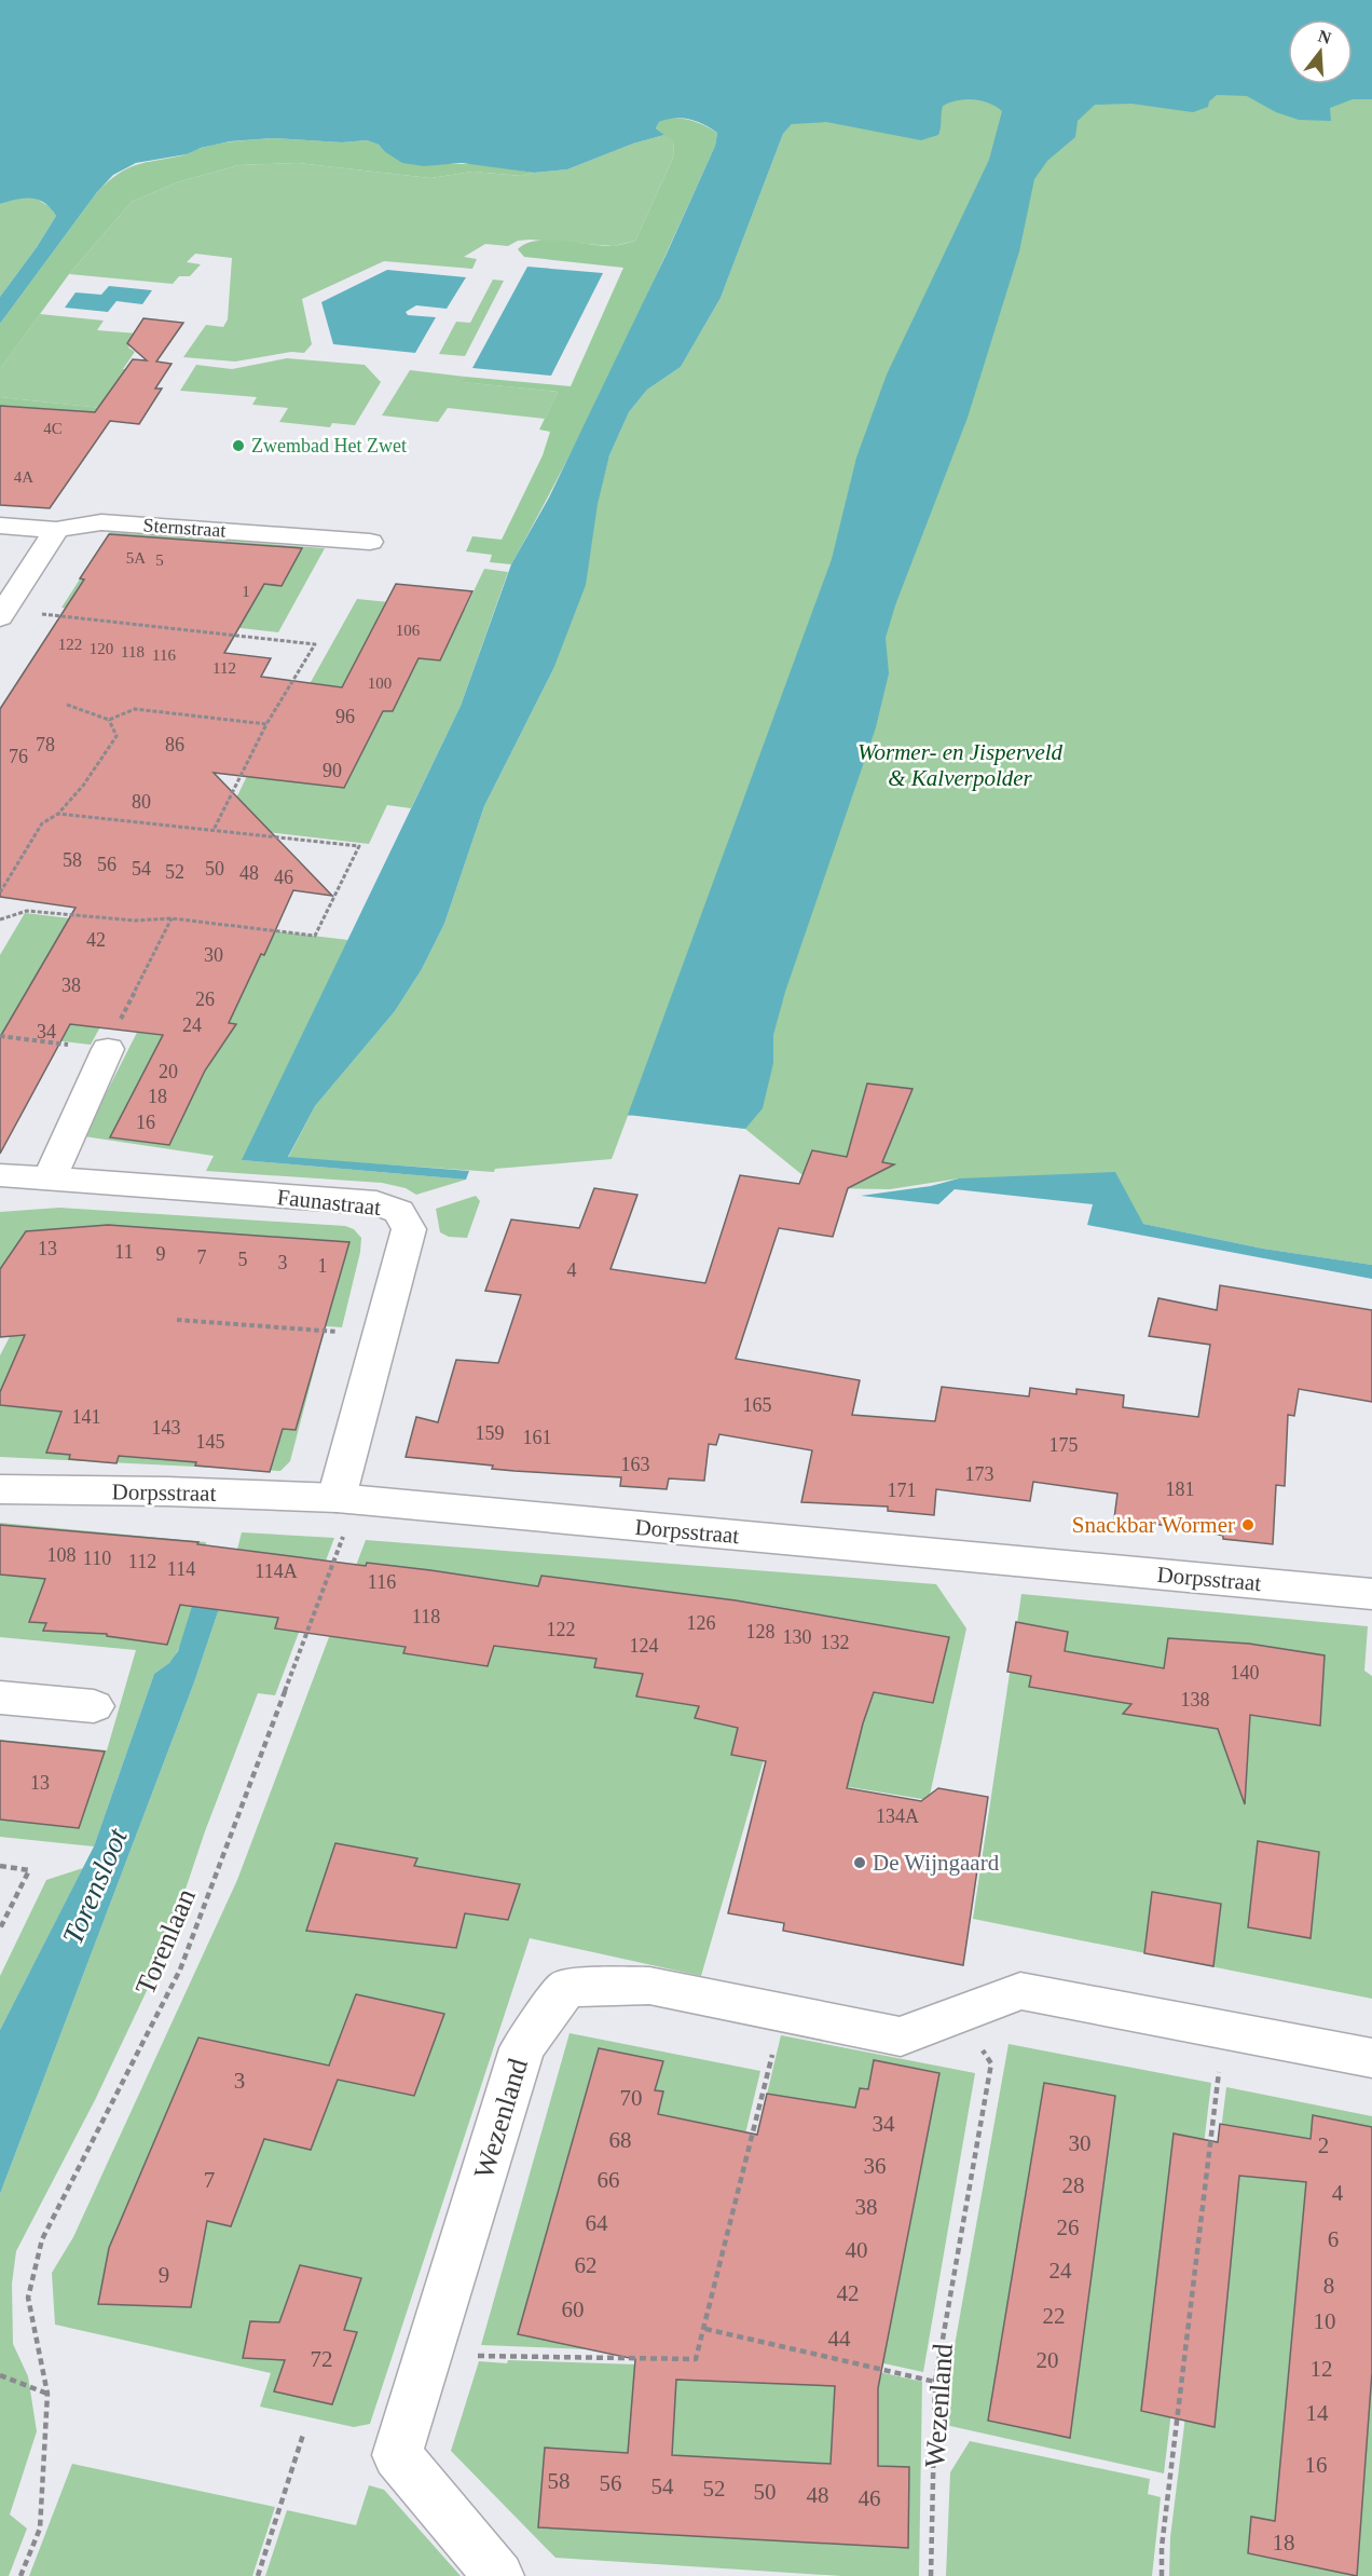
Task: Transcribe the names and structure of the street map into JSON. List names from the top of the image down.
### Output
{
  "streets": {
    "street": [
      "Sternstraat",
      "Faunastraat",
      "Dorpsstraat",
      "Wezenland"
    ],
    "path": ["Torenlaan"]
  },
  "crossings": [
    ["Faunastraat", "Dorpsstraat"],
    ["Faunastraat", "Torenlaan"],
    ["Dorpsstraat", "Torenlaan"]
  ],
  "water": ["Torensloot"],
  "parks": ["Wormer- en Jisperveld & Kalverpolder"],
  "places": ["Zwembad Het Zwet", "Snackbar Wormer", "De Wijngaard"],
  "house_numbers": [
    "4C",
    "4A",
    "5A",
    "5",
    "1",
    "106",
    "122",
    "120",
    "118",
    "116",
    "112",
    "100",
    "96",
    "78",
    "86",
    "76",
    "90",
    "80",
    "58",
    "56",
    "54",
    "50",
    "52",
    "48",
    "46",
    "42",
    "30",
    "38",
    "26",
    "24",
    "34",
    "20",
    "18",
    "16",
    "13",
    "11",
    "9",
    "7",
    "5",
    "3",
    "1",
    "4",
    "165",
    "141",
    "143",
    "159",
    "161",
    "145",
    "175",
    "163",
    "173",
    "181",
    "171",
    "108",
    "110",
    "112",
    "114",
    "114A",
    "116",
    "118",
    "126",
    "122",
    "128",
    "130",
    "132",
    "124",
    "140",
    "138",
    "13",
    "134A",
    "3",
    "70",
    "34",
    "68",
    "30",
    "2",
    "36",
    "7",
    "66",
    "28",
    "4",
    "38",
    "64",
    "26",
    "6",
    "40",
    "62",
    "24",
    "9",
    "8",
    "42",
    "60",
    "22",
    "10",
    "44",
    "72",
    "20",
    "12",
    "14",
    "16",
    "58",
    "56",
    "54",
    "52",
    "50",
    "48",
    "46",
    "18"
  ],
  "north": "top"
}
